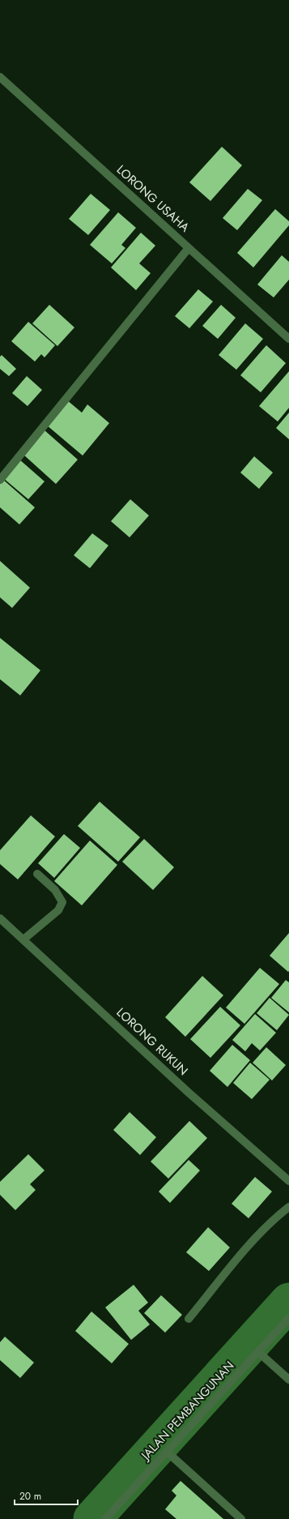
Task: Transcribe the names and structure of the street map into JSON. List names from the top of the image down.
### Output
{
  "streets": {
    "street": ["LORONG USAHA", "LORONG RUKUN", "JALAN PEMBANGUNAN"]
  },
  "scale_bar": "20 m"
}
